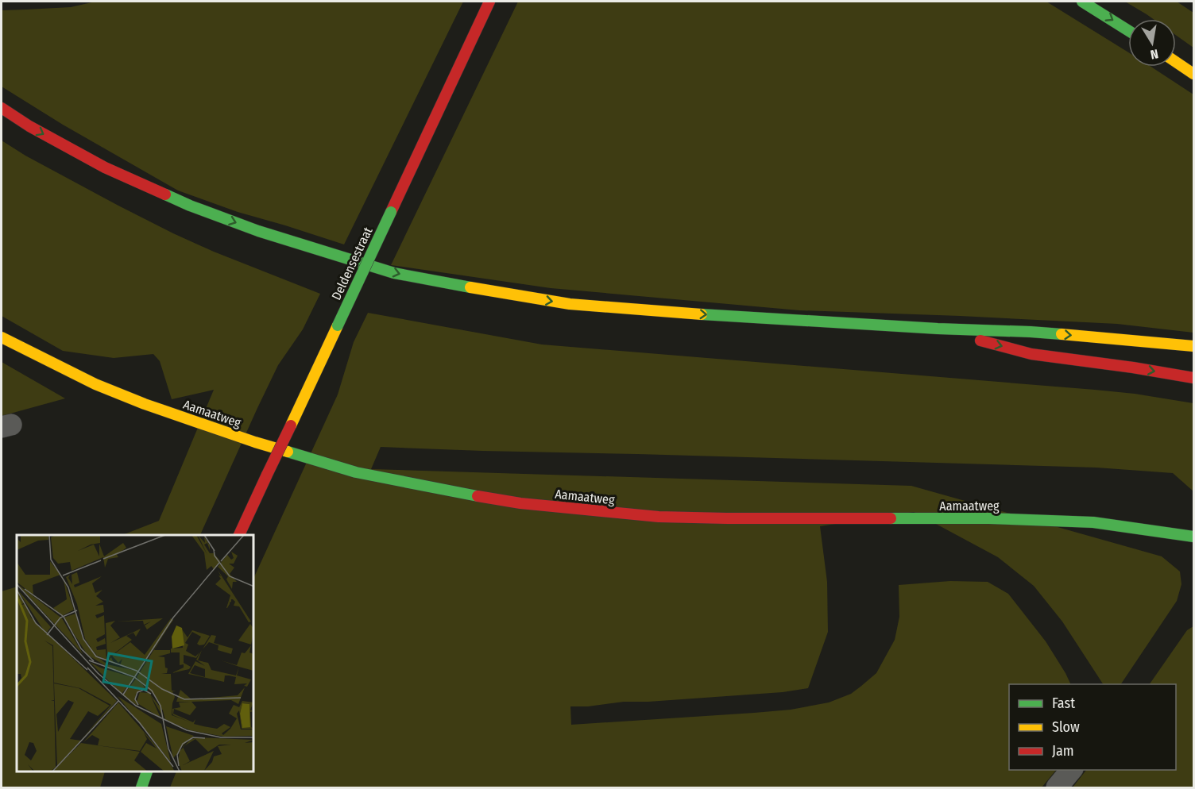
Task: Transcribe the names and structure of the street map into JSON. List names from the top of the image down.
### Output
{
  "streets": {
    "main road": ["Deldensestraat", "Aamaatweg"]
  },
  "legend": ["Fast", "Slow", "Jam"],
  "north": "bottom"
}
